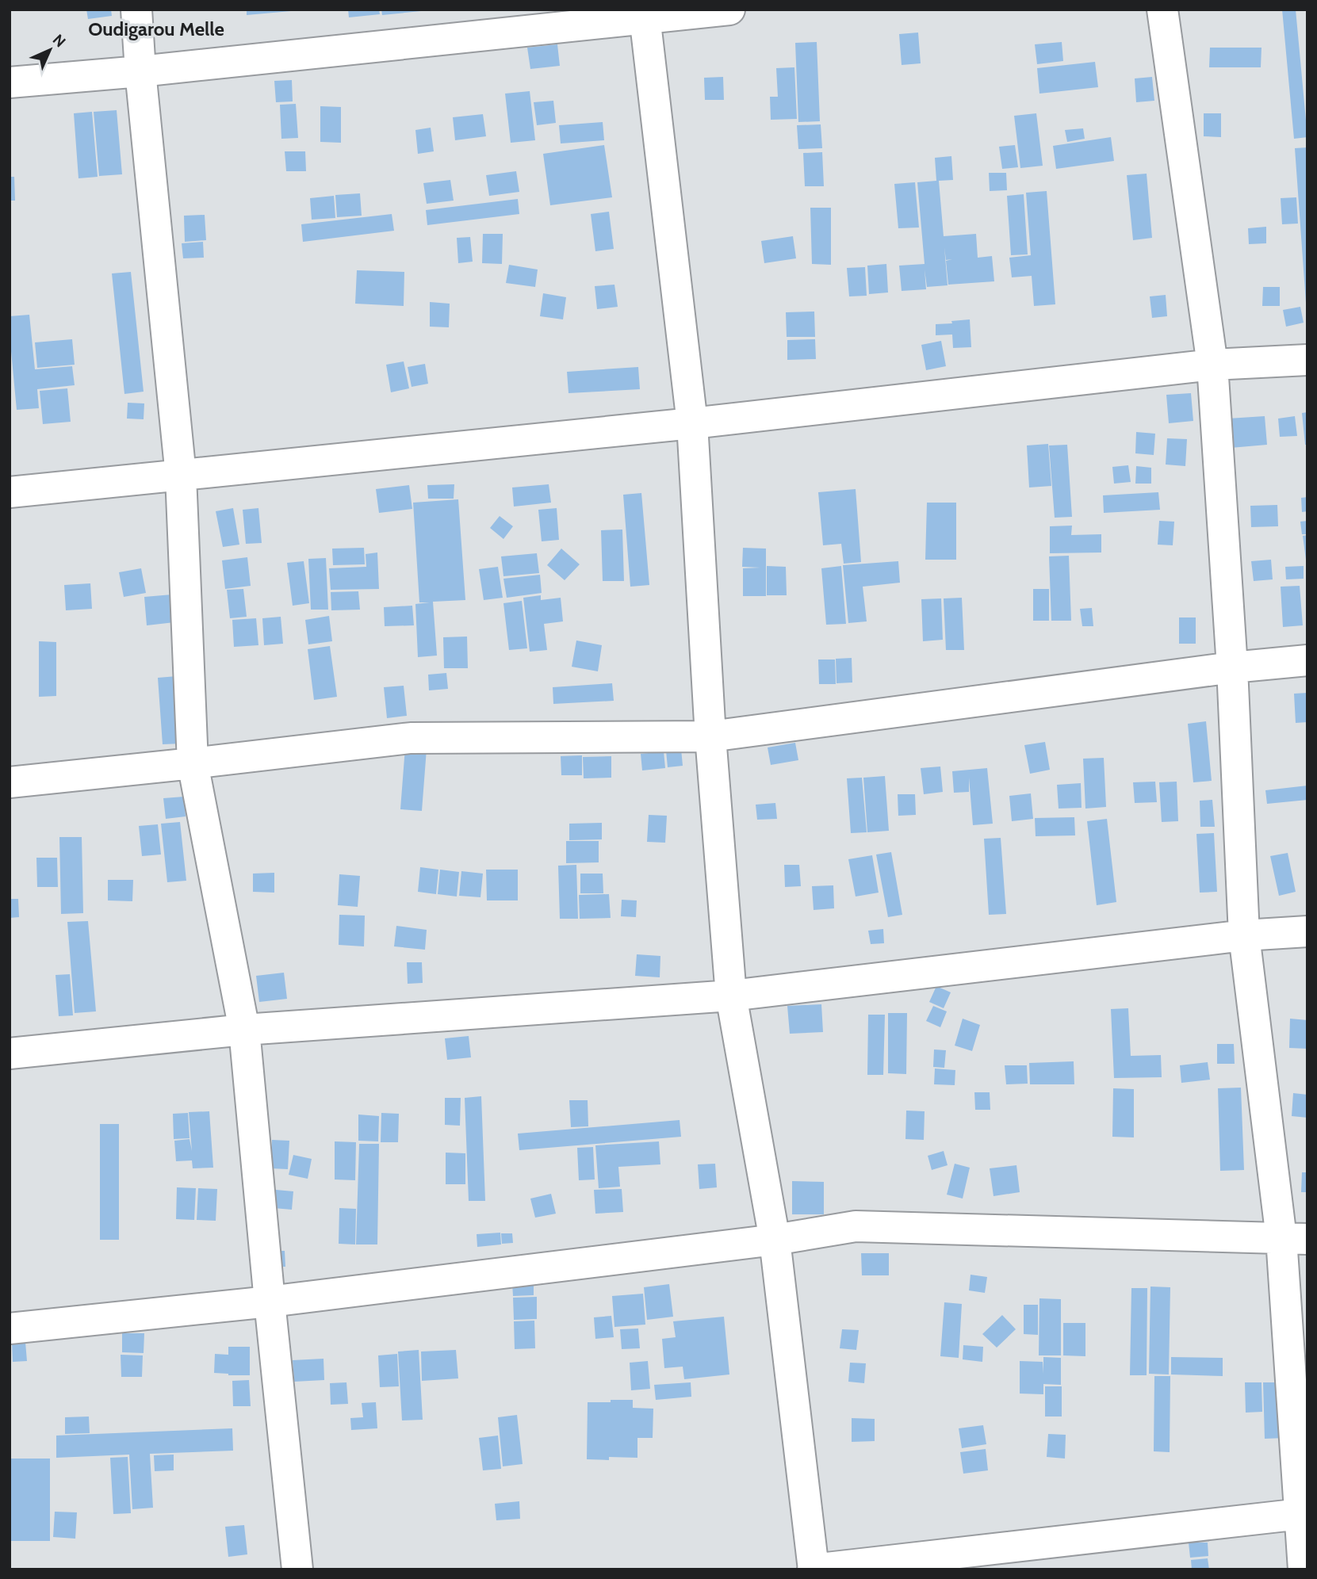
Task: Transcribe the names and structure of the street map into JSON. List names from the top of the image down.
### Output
{
  "districts": ["Oudigarou Melle"],
  "north": "top right"
}
